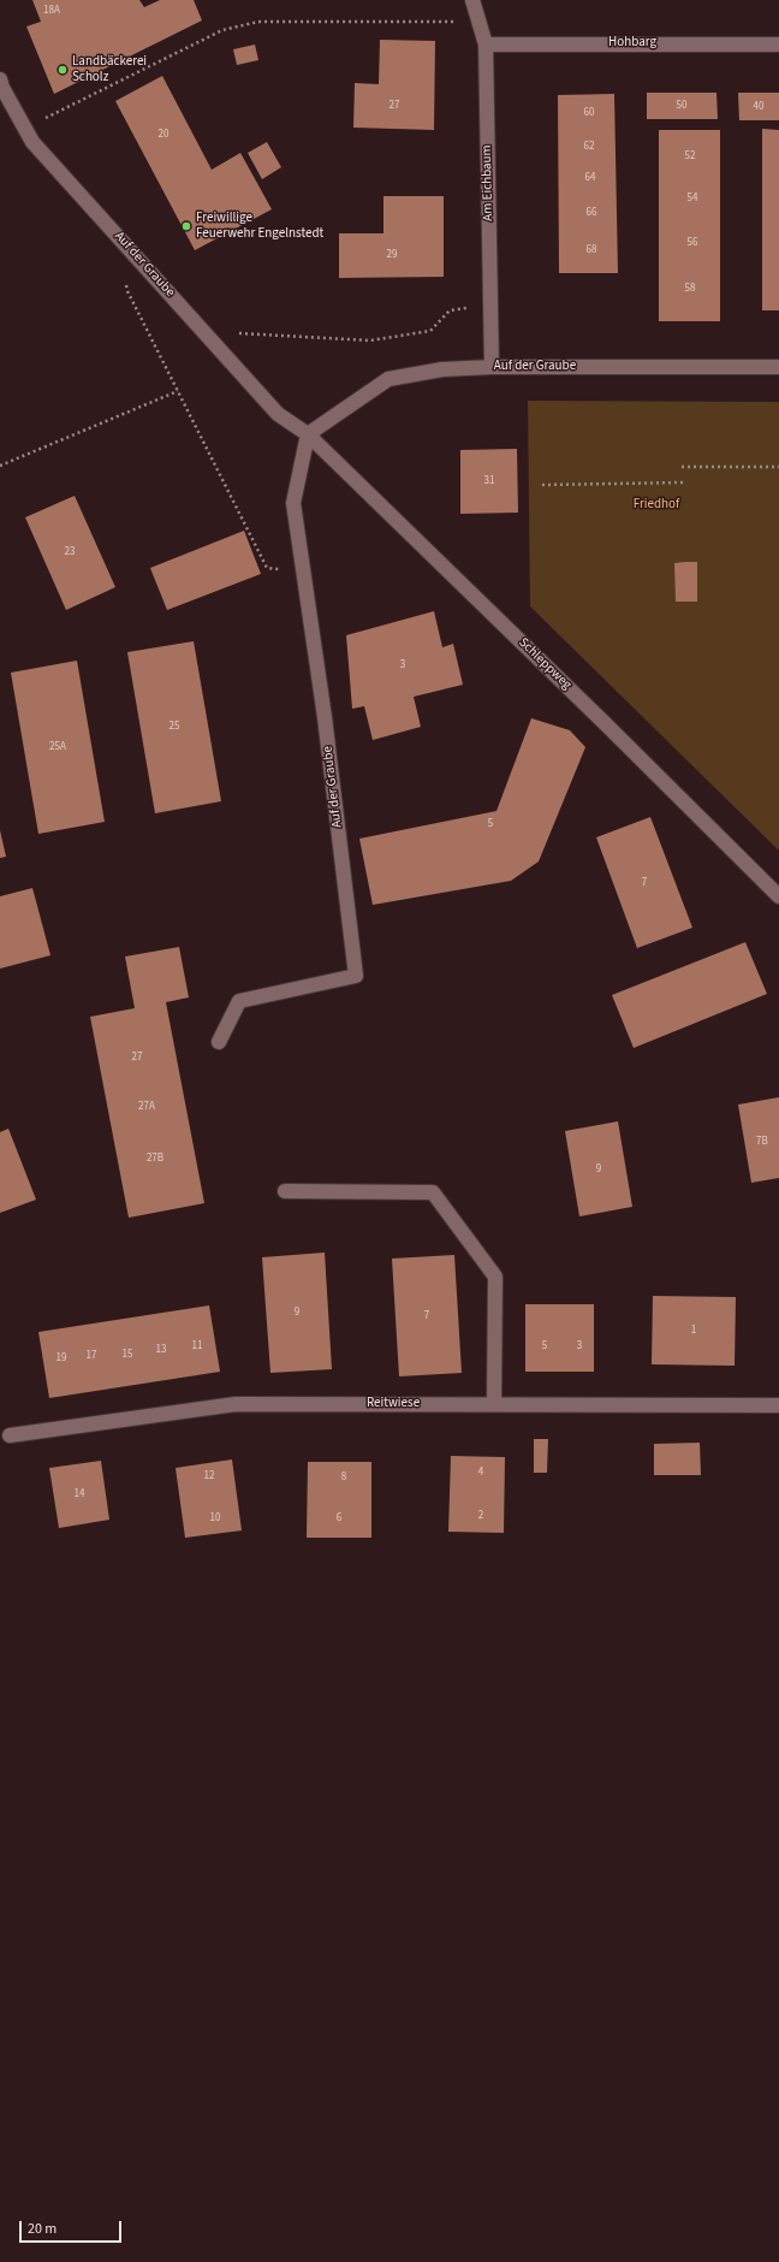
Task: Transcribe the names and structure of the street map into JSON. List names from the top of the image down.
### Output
{
  "streets": {
    "street": [
      "Hohbarg",
      "Am Eichbaum",
      "Auf der Graube",
      "Schleppweg",
      "Reitwiese"
    ]
  },
  "crossings": [
    ["Hohbarg", "Am Eichbaum"],
    ["Am Eichbaum", "Auf der Graube"],
    ["Auf der Graube", "Schleppweg"]
  ],
  "parks": ["Friedhof"],
  "places": ["Landbäckerei Scholz", "Freiwillige Feuerwehr Engelnstedt"],
  "house_numbers": [
    "18A",
    "27",
    "50",
    "40",
    "60",
    "20",
    "62",
    "52",
    "64",
    "54",
    "66",
    "56",
    "68",
    "29",
    "58",
    "31",
    "23",
    "3",
    "25",
    "25A",
    "5",
    "7",
    "27",
    "27A",
    "7B",
    "27B",
    "9",
    "9",
    "7",
    "1",
    "11",
    "5",
    "3",
    "13",
    "15",
    "17",
    "19",
    "4",
    "12",
    "8",
    "14",
    "2",
    "10",
    "6"
  ],
  "scale_bar": "20 m"
}
